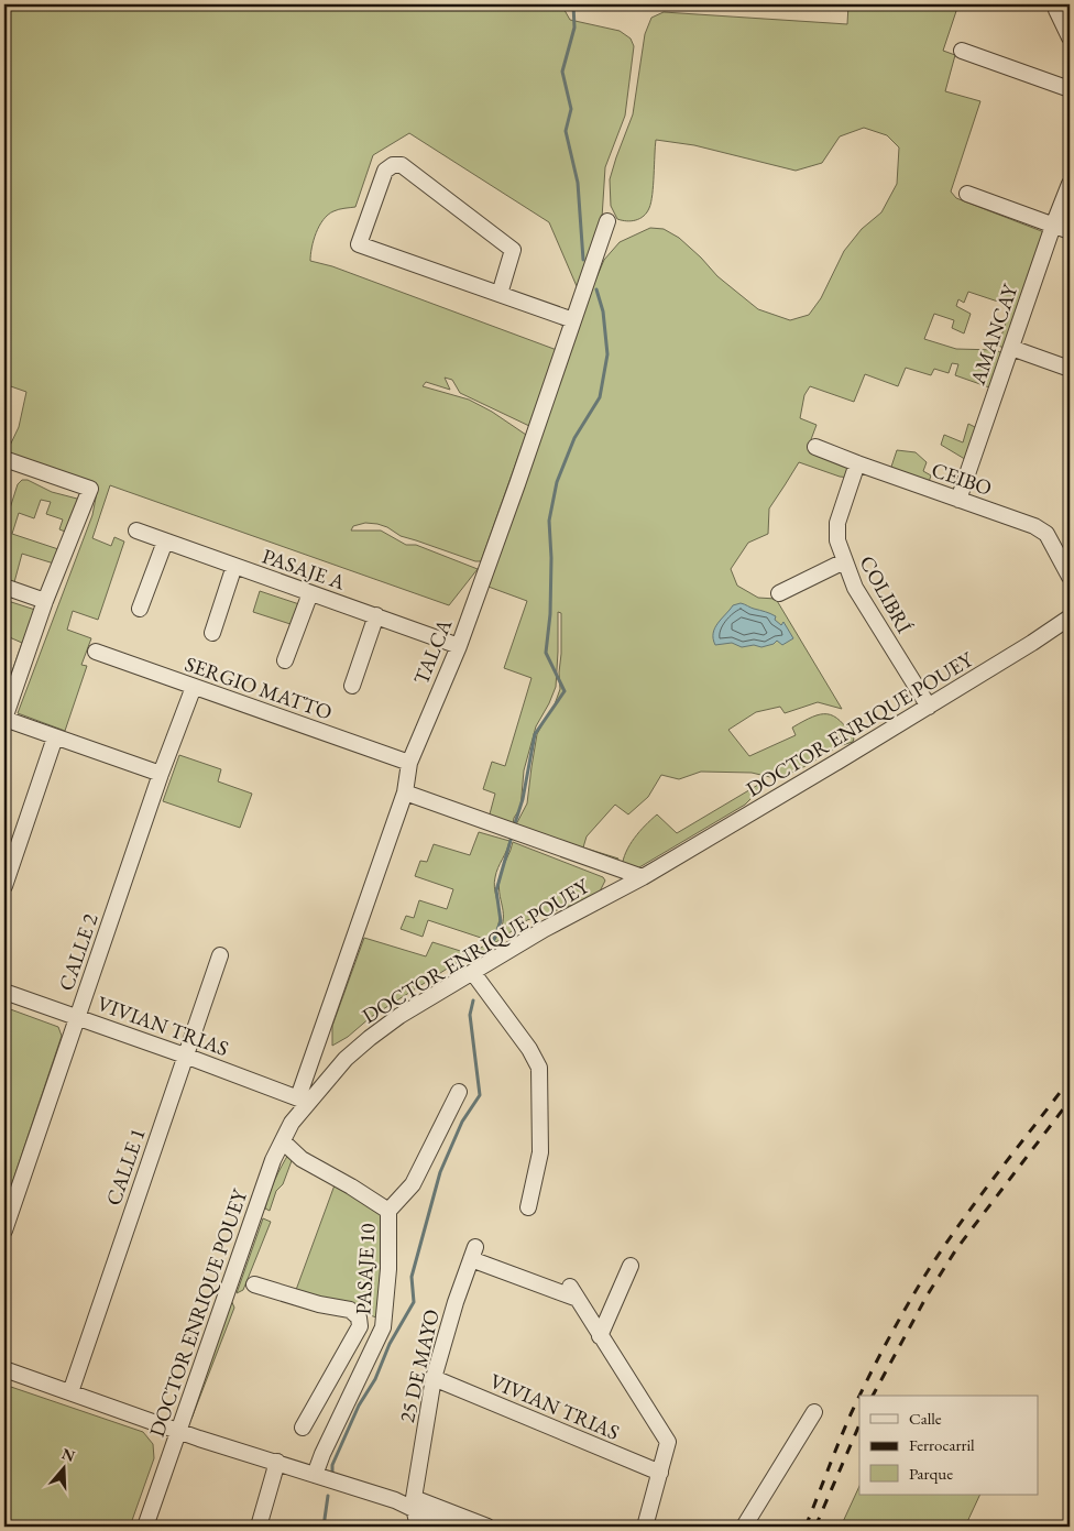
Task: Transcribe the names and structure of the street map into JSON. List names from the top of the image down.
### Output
{
  "streets": {
    "street": [
      "AMANCAY",
      "CEIBO",
      "PASAJE A",
      "COLIBRÍ",
      "TALCA",
      "SERGIO MATTO",
      "DOCTOR ENRIQUE POUEY",
      "CALLE 2",
      "VIVIAN TRIAS",
      "CALLE 1",
      "PASAJE 10",
      "25 DE MAYO"
    ]
  },
  "crossings": [
    ["AMANCAY", "CEIBO"],
    ["CEIBO", "COLIBRÍ"],
    ["PASAJE A", "TALCA"],
    ["COLIBRÍ", "DOCTOR ENRIQUE POUEY"],
    ["TALCA", "SERGIO MATTO"],
    ["TALCA", "DOCTOR ENRIQUE POUEY"],
    ["TALCA", "VIVIAN TRIAS"],
    ["SERGIO MATTO", "CALLE 2"],
    ["DOCTOR ENRIQUE POUEY", "VIVIAN TRIAS"],
    ["CALLE 2", "VIVIAN TRIAS"],
    ["VIVIAN TRIAS", "CALLE 1"],
    ["VIVIAN TRIAS", "25 DE MAYO"]
  ],
  "legend": ["Calle", "Ferrocarril", "Parque"],
  "north": "top"
}
